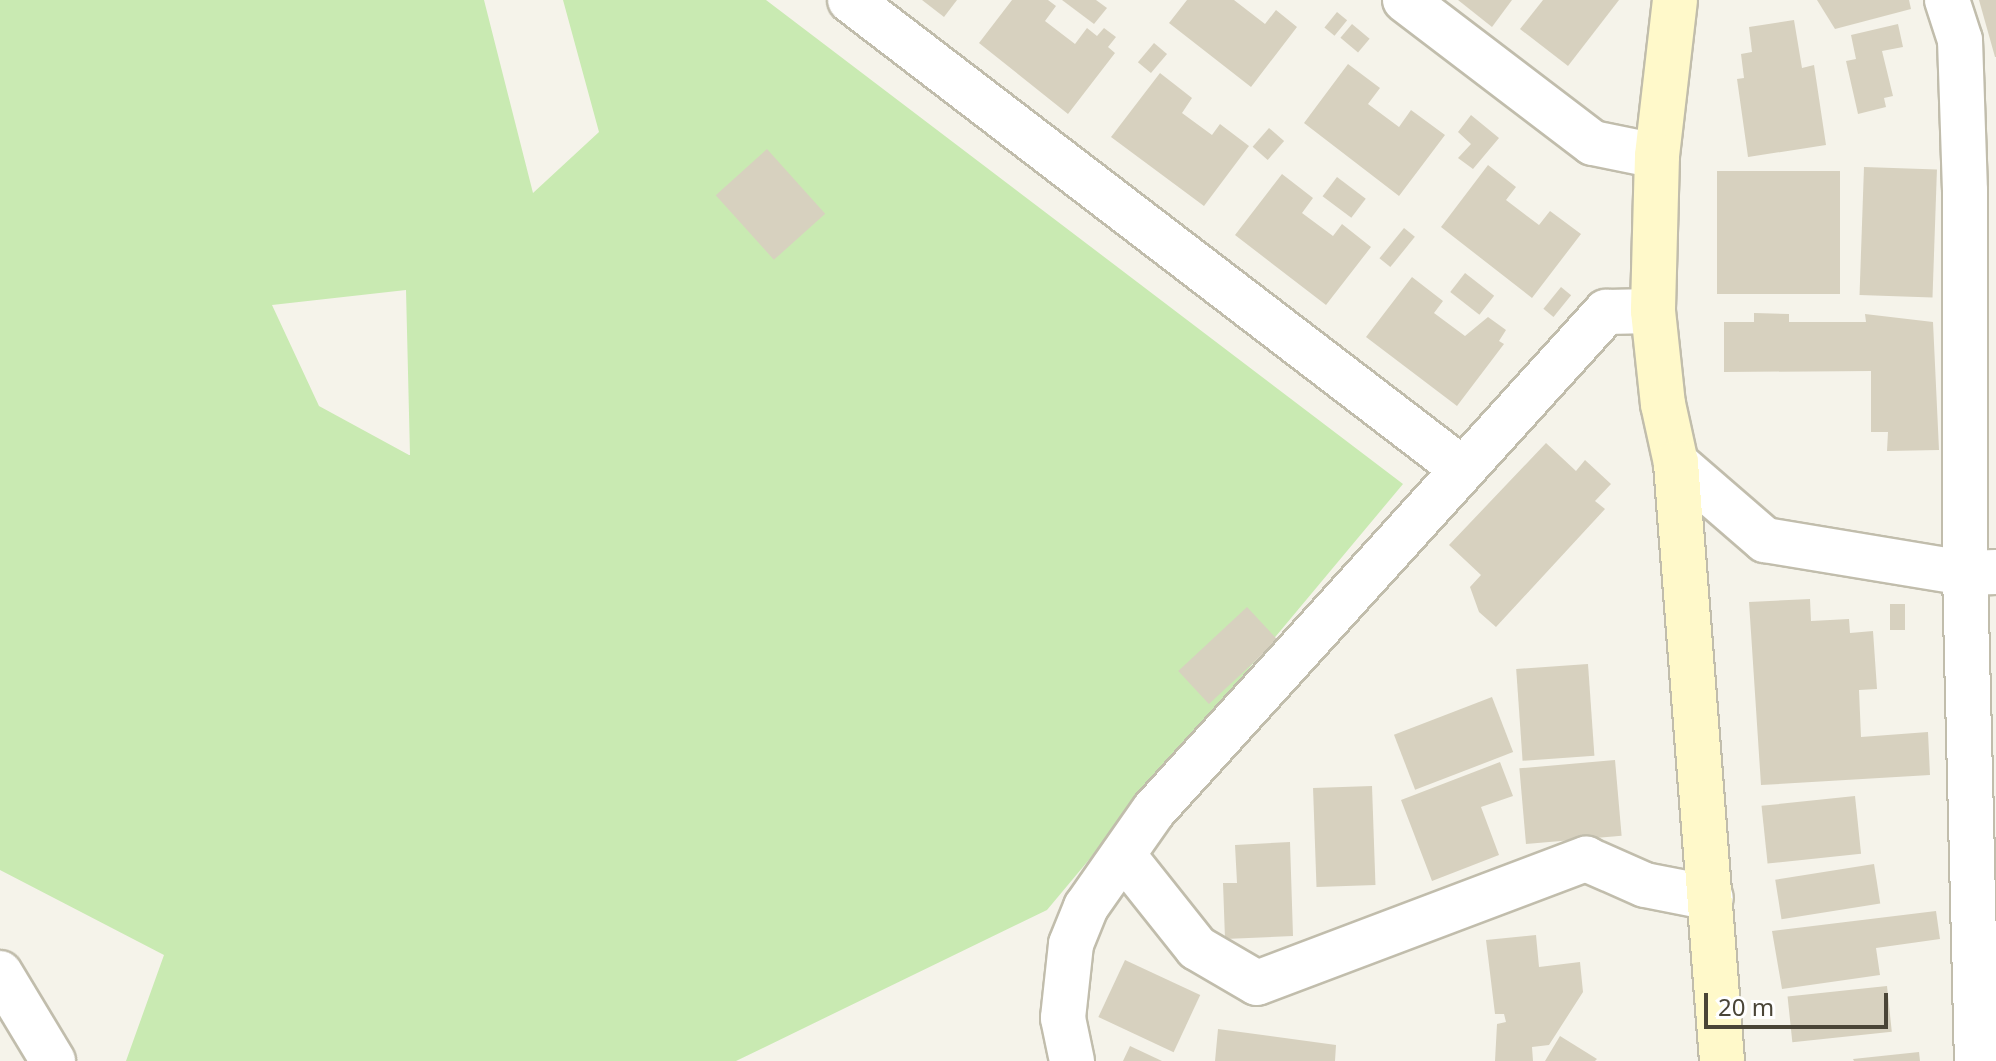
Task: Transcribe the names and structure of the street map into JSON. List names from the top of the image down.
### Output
{
  "scale_bar": "20 m"
}
